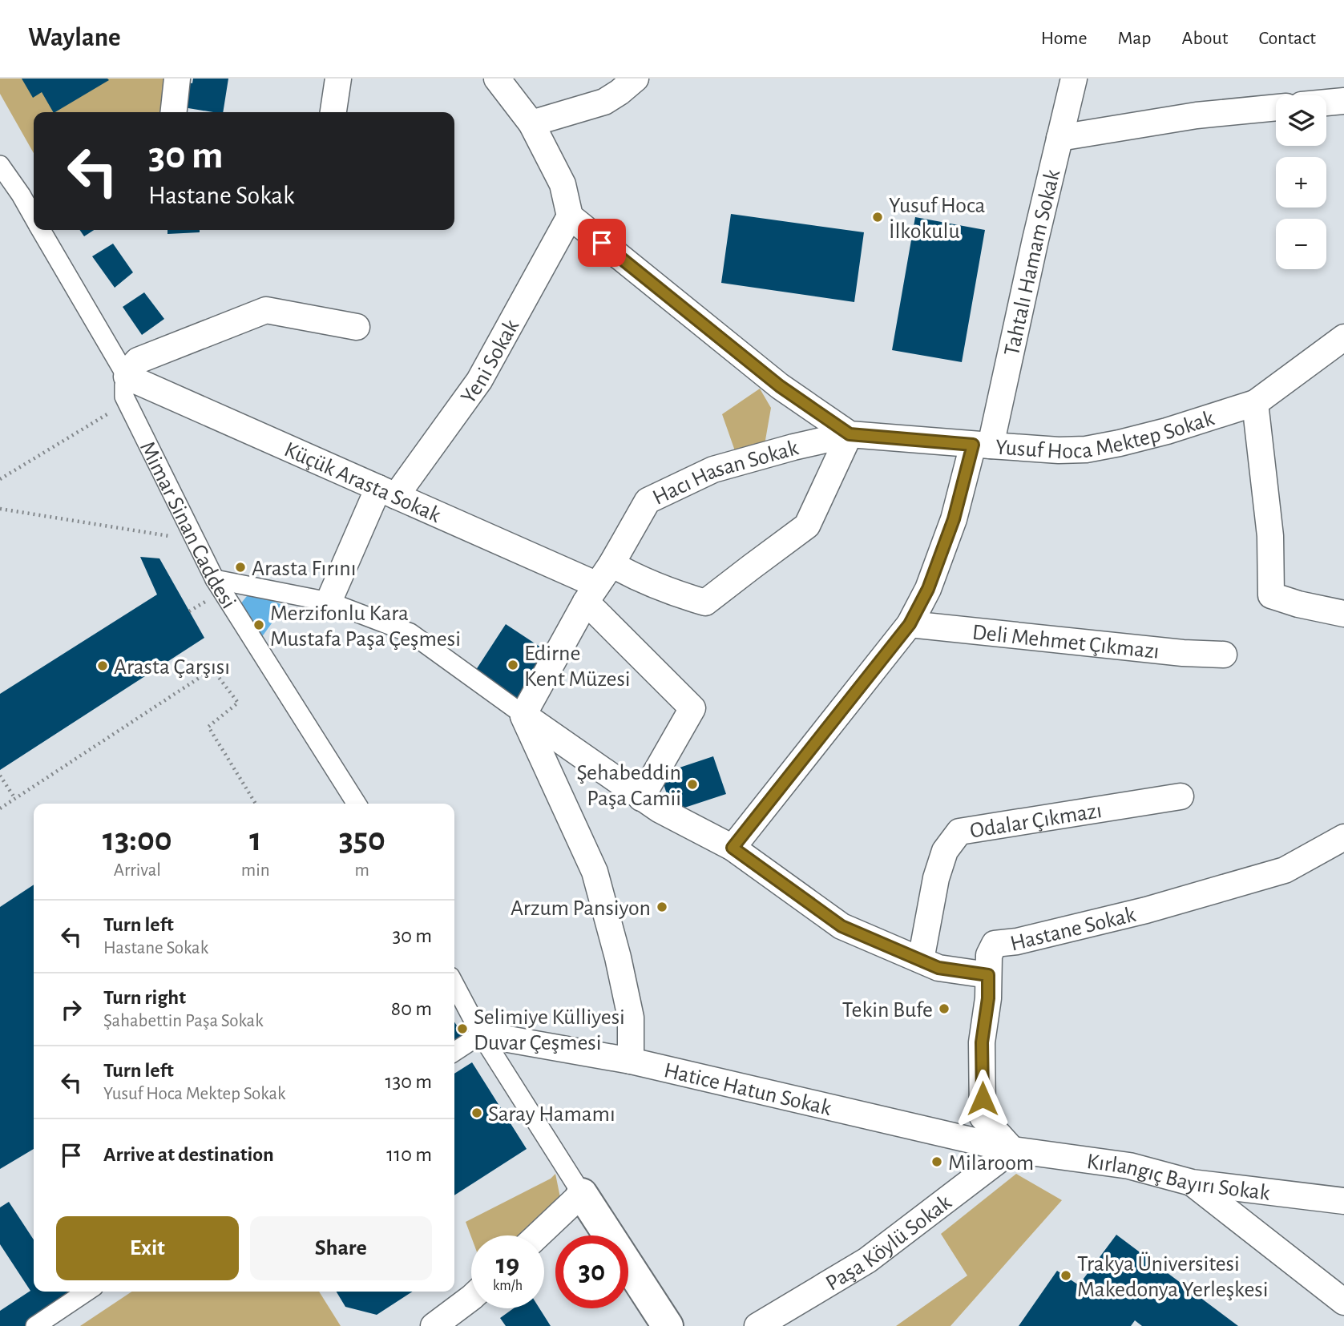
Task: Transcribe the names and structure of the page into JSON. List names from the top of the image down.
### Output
{
  "streets": {
    "street": [
      "Tahtalı Hamam Sokak",
      "Yeni Sokak",
      "Yusuf Hoca Mektep Sokak",
      "Hacı Hasan Sokak",
      "Küçük Arasta Sokak",
      "Mimar Sinan Caddesi",
      "Deli Mehmet Çıkmazı",
      "Odalar Çıkmazı",
      "Hastane Sokak",
      "Hatice Hatun Sokak",
      "Kırlangıç Bayırı Sokak",
      "Paşa Köylü Sokak"
    ]
  },
  "crossings": [
    ["Tahtalı Hamam Sokak", "Yusuf Hoca Mektep Sokak"],
    ["Tahtalı Hamam Sokak", "Deli Mehmet Çıkmazı"],
    ["Tahtalı Hamam Sokak", "Hastane Sokak"],
    ["Yeni Sokak", "Yusuf Hoca Mektep Sokak"],
    ["Yeni Sokak", "Küçük Arasta Sokak"],
    ["Yeni Sokak", "Hastane Sokak"],
    ["Yusuf Hoca Mektep Sokak", "Hacı Hasan Sokak"],
    ["Hacı Hasan Sokak", "Küçük Arasta Sokak"],
    ["Hacı Hasan Sokak", "Hastane Sokak"],
    ["Küçük Arasta Sokak", "Mimar Sinan Caddesi"],
    ["Mimar Sinan Caddesi", "Hastane Sokak"],
    ["Odalar Çıkmazı", "Hastane Sokak"],
    ["Hatice Hatun Sokak", "Kırlangıç Bayırı Sokak"],
    ["Hatice Hatun Sokak", "Paşa Köylü Sokak"],
    ["Kırlangıç Bayırı Sokak", "Paşa Köylü Sokak"]
  ],
  "places": [
    "Yusuf Hoca İlkokulu",
    "Arasta Fırını",
    "Merzifonlu Kara Mustafa Paşa Çeşmesi",
    "Edirne Kent Müzesi",
    "Arasta Çarşısı",
    "Şehabeddin Paşa Camii",
    "Arzum Pansiyon",
    "Tekin Bufe",
    "Selimiye Külliyesi Duvar Çeşmesi",
    "Saray Hamamı",
    "Milaroom",
    "Trakya Üniversitesi Makedonya Yerleşkesi"
  ],
  "page": {
    "header": "Waylane",
    "nav": [
      "Home",
      "Map",
      "About",
      "Contact"
    ],
    "map_buttons": ["+", "−"],
    "turn": ["30 m", "Hastane Sokak"],
    "eta": [
      "13:00",
      "Arrival",
      "1",
      "min",
      "350",
      "m"
    ],
    "list": [
      {
        "name": "Turn left",
        "note": "Hastane Sokak",
        "value": "30 m"
      },
      {
        "name": "Turn right",
        "note": "Şahabettin Paşa Sokak",
        "value": "80 m"
      },
      {
        "name": "Turn left",
        "note": "Yusuf Hoca Mektep Sokak",
        "value": "130 m"
      },
      {
        "name": "Arrive at destination",
        "value": "110 m"
      }
    ],
    "buttons": ["Exit", "Share"],
    "speed": "19 km/h",
    "limit": "30"
  }
}
